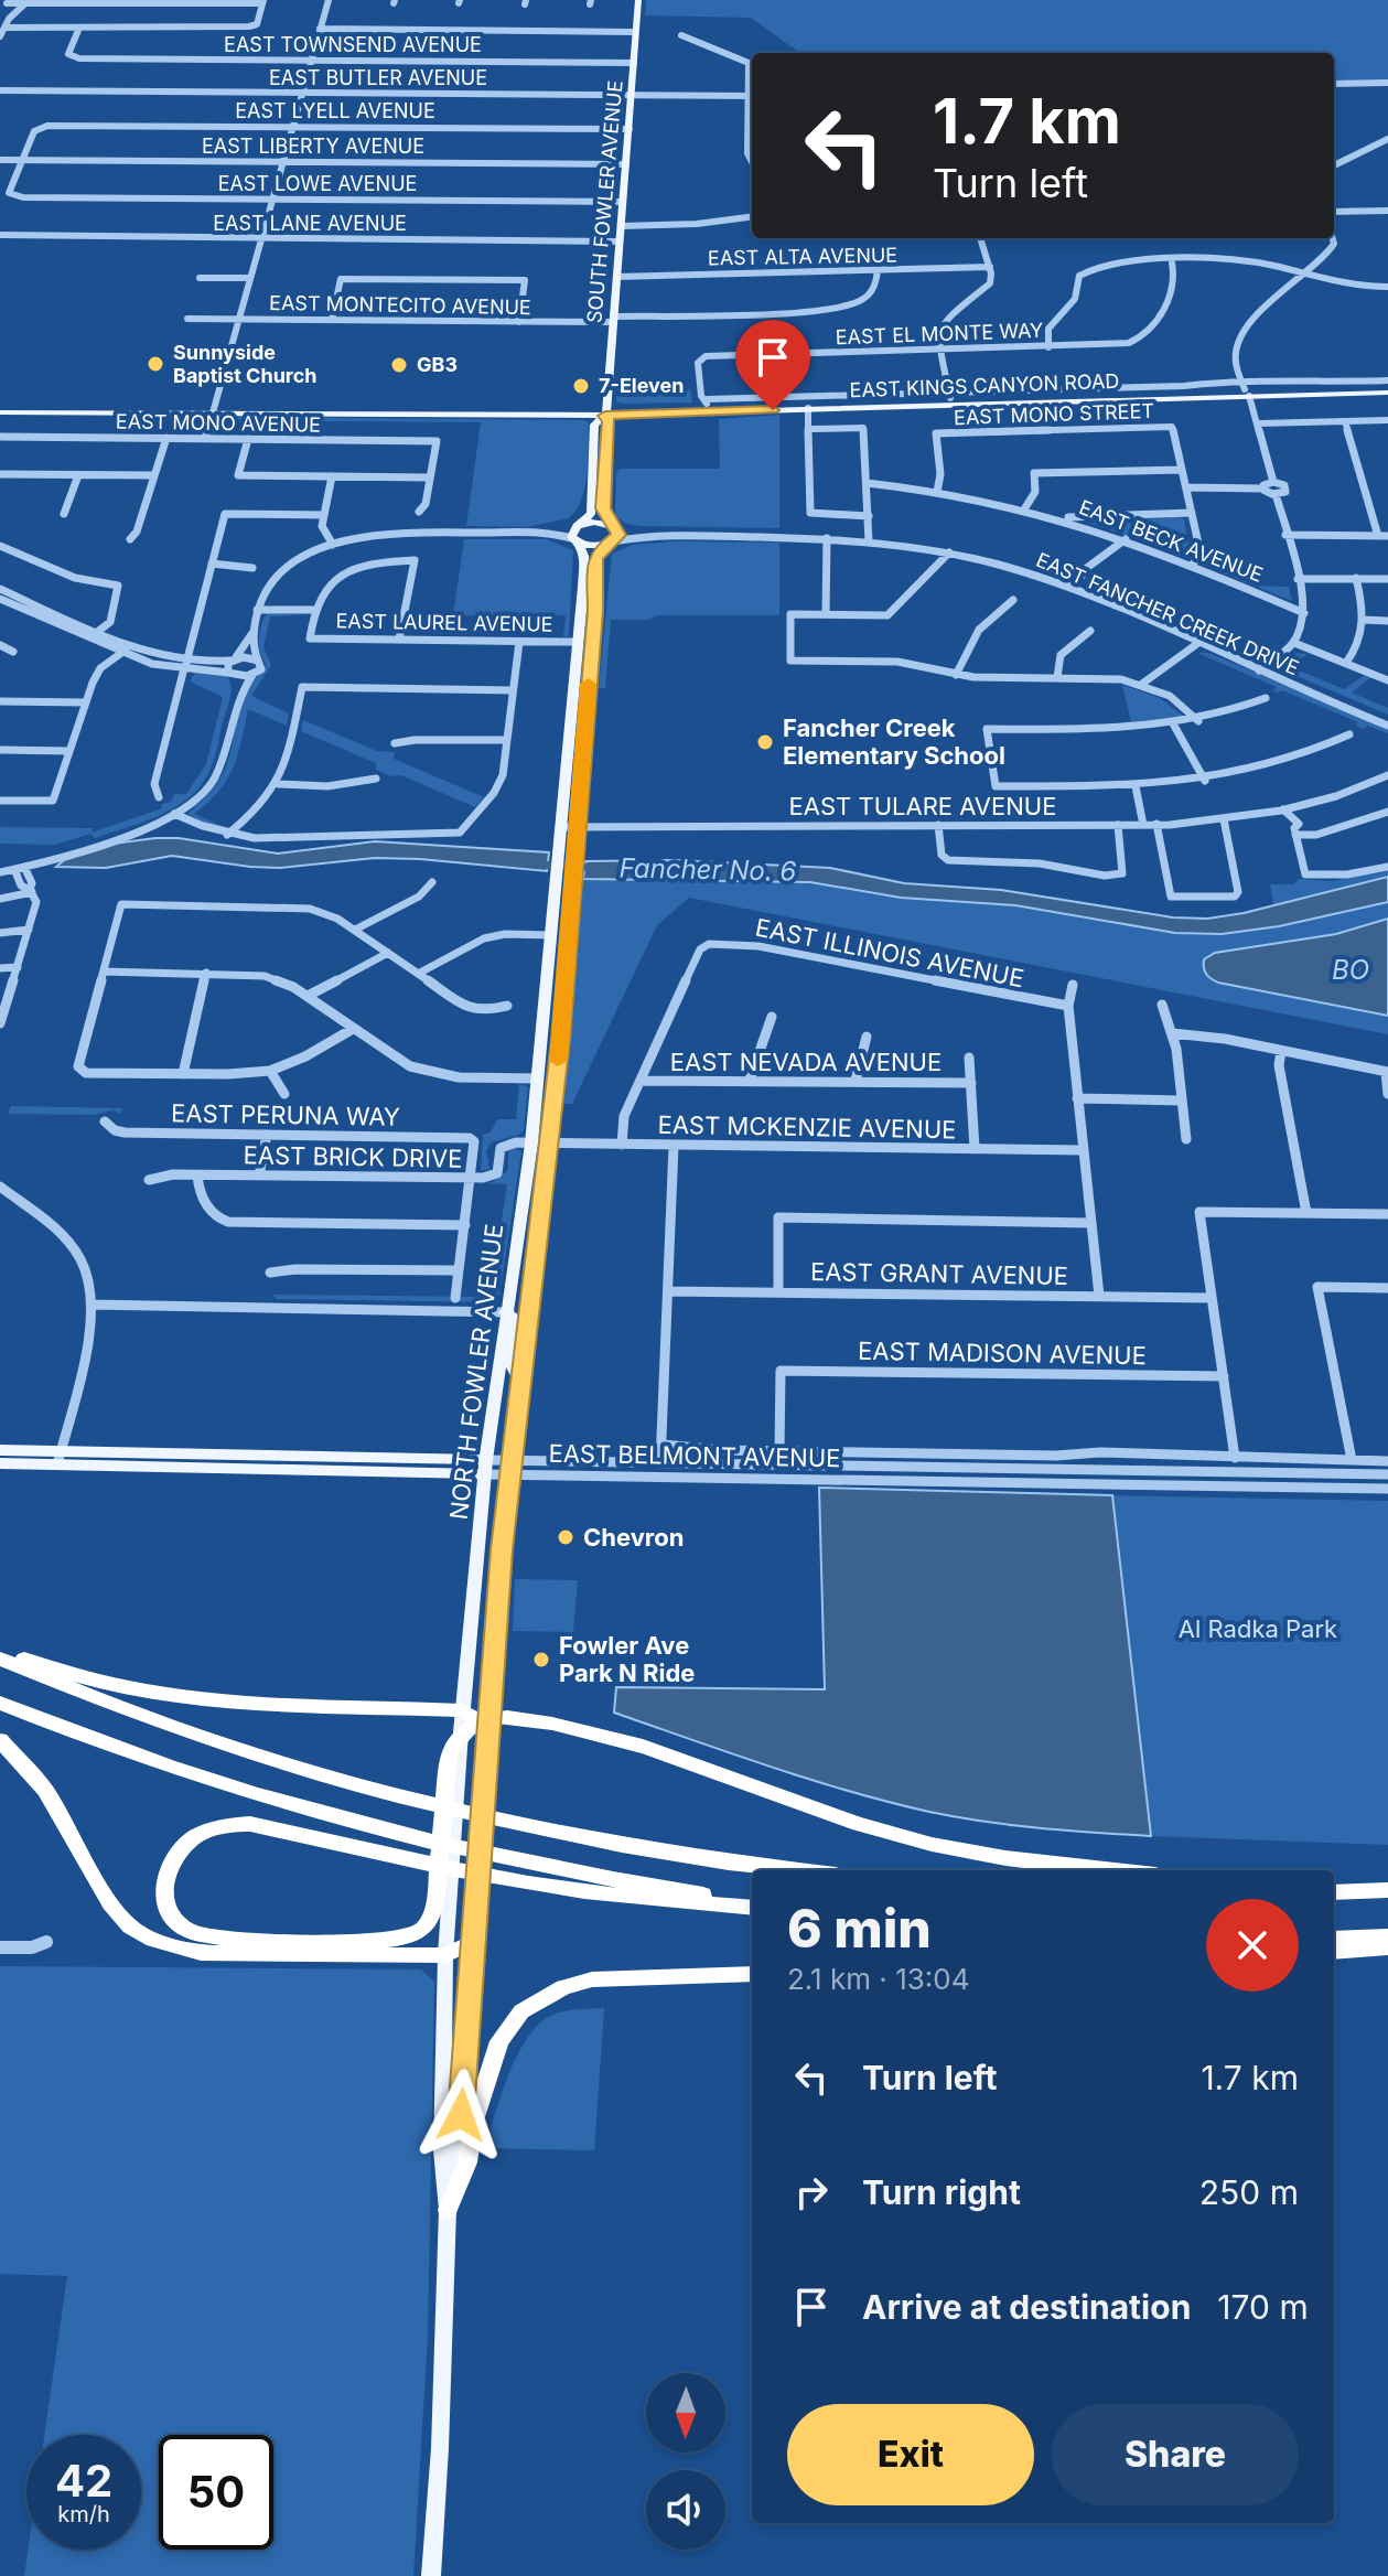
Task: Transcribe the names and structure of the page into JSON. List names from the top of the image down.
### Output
{
  "streets": {
    "main road": [
      "SOUTH FOWLER AVENUE",
      "EAST KINGS CANYON ROAD",
      "NORTH FOWLER AVENUE",
      "EAST BELMONT AVENUE"
    ],
    "street": [
      "EAST TOWNSEND AVENUE",
      "EAST BUTLER AVENUE",
      "EAST LYELL AVENUE",
      "EAST LIBERTY AVENUE",
      "EAST LOWE AVENUE",
      "EAST LANE AVENUE",
      "EAST ALTA AVENUE",
      "EAST MONTECITO AVENUE",
      "EAST EL MONTE WAY",
      "EAST MONO STREET",
      "EAST MONO AVENUE",
      "EAST BECK AVENUE",
      "EAST FANCHER CREEK DRIVE",
      "EAST LAUREL AVENUE",
      "EAST TULARE AVENUE",
      "EAST ILLINOIS AVENUE",
      "EAST NEVADA AVENUE",
      "EAST PERUNA WAY",
      "EAST MCKENZIE AVENUE",
      "EAST BRICK DRIVE",
      "EAST GRANT AVENUE",
      "EAST MADISON AVENUE"
    ]
  },
  "crossings": [
    ["EAST TOWNSEND AVENUE", "SOUTH FOWLER AVENUE"],
    ["EAST BUTLER AVENUE", "SOUTH FOWLER AVENUE"],
    ["EAST LYELL AVENUE", "EAST LIBERTY AVENUE"],
    ["EAST LYELL AVENUE", "EAST LOWE AVENUE"],
    ["EAST LYELL AVENUE", "SOUTH FOWLER AVENUE"],
    ["EAST LIBERTY AVENUE", "EAST LOWE AVENUE"],
    ["EAST LIBERTY AVENUE", "SOUTH FOWLER AVENUE"],
    ["EAST LOWE AVENUE", "SOUTH FOWLER AVENUE"],
    ["SOUTH FOWLER AVENUE", "EAST LANE AVENUE"],
    ["SOUTH FOWLER AVENUE", "EAST ALTA AVENUE"],
    ["SOUTH FOWLER AVENUE", "EAST MONTECITO AVENUE"],
    ["SOUTH FOWLER AVENUE", "EAST KINGS CANYON ROAD"],
    ["EAST ALTA AVENUE", "EAST MONTECITO AVENUE"],
    ["EAST EL MONTE WAY", "EAST KINGS CANYON ROAD"],
    ["EAST MONO STREET", "EAST BECK AVENUE"],
    ["EAST FANCHER CREEK DRIVE", "NORTH FOWLER AVENUE"],
    ["EAST LAUREL AVENUE", "NORTH FOWLER AVENUE"],
    ["EAST TULARE AVENUE", "NORTH FOWLER AVENUE"],
    ["EAST ILLINOIS AVENUE", "EAST NEVADA AVENUE"],
    ["EAST PERUNA WAY", "EAST BRICK DRIVE"],
    ["EAST MCKENZIE AVENUE", "EAST BRICK DRIVE"],
    ["EAST MCKENZIE AVENUE", "NORTH FOWLER AVENUE"],
    ["EAST BRICK DRIVE", "NORTH FOWLER AVENUE"],
    ["EAST MADISON AVENUE", "EAST BELMONT AVENUE"],
    ["NORTH FOWLER AVENUE", "EAST BELMONT AVENUE"]
  ],
  "water": ["Fancher No. 6", "BO"],
  "parks": ["Al Radka Park"],
  "places": [
    "Sunnyside Baptist Church",
    "GB3",
    "7-Eleven",
    "Fancher Creek Elementary School",
    "Chevron",
    "Fowler Ave Park N Ride"
  ],
  "north": "bottom",
  "page": {
    "turn": ["1.7 km", "Turn left"],
    "heading": ["6 min", "2.1 km · 13:04"],
    "list": [
      {
        "name": "Turn left",
        "value": "1.7 km"
      },
      {
        "name": "Turn right",
        "value": "250 m"
      },
      {
        "name": "Arrive at destination",
        "value": "170 m"
      }
    ],
    "buttons": ["Exit", "Share"],
    "speed": "42 km/h",
    "limit": "50"
  }
}
